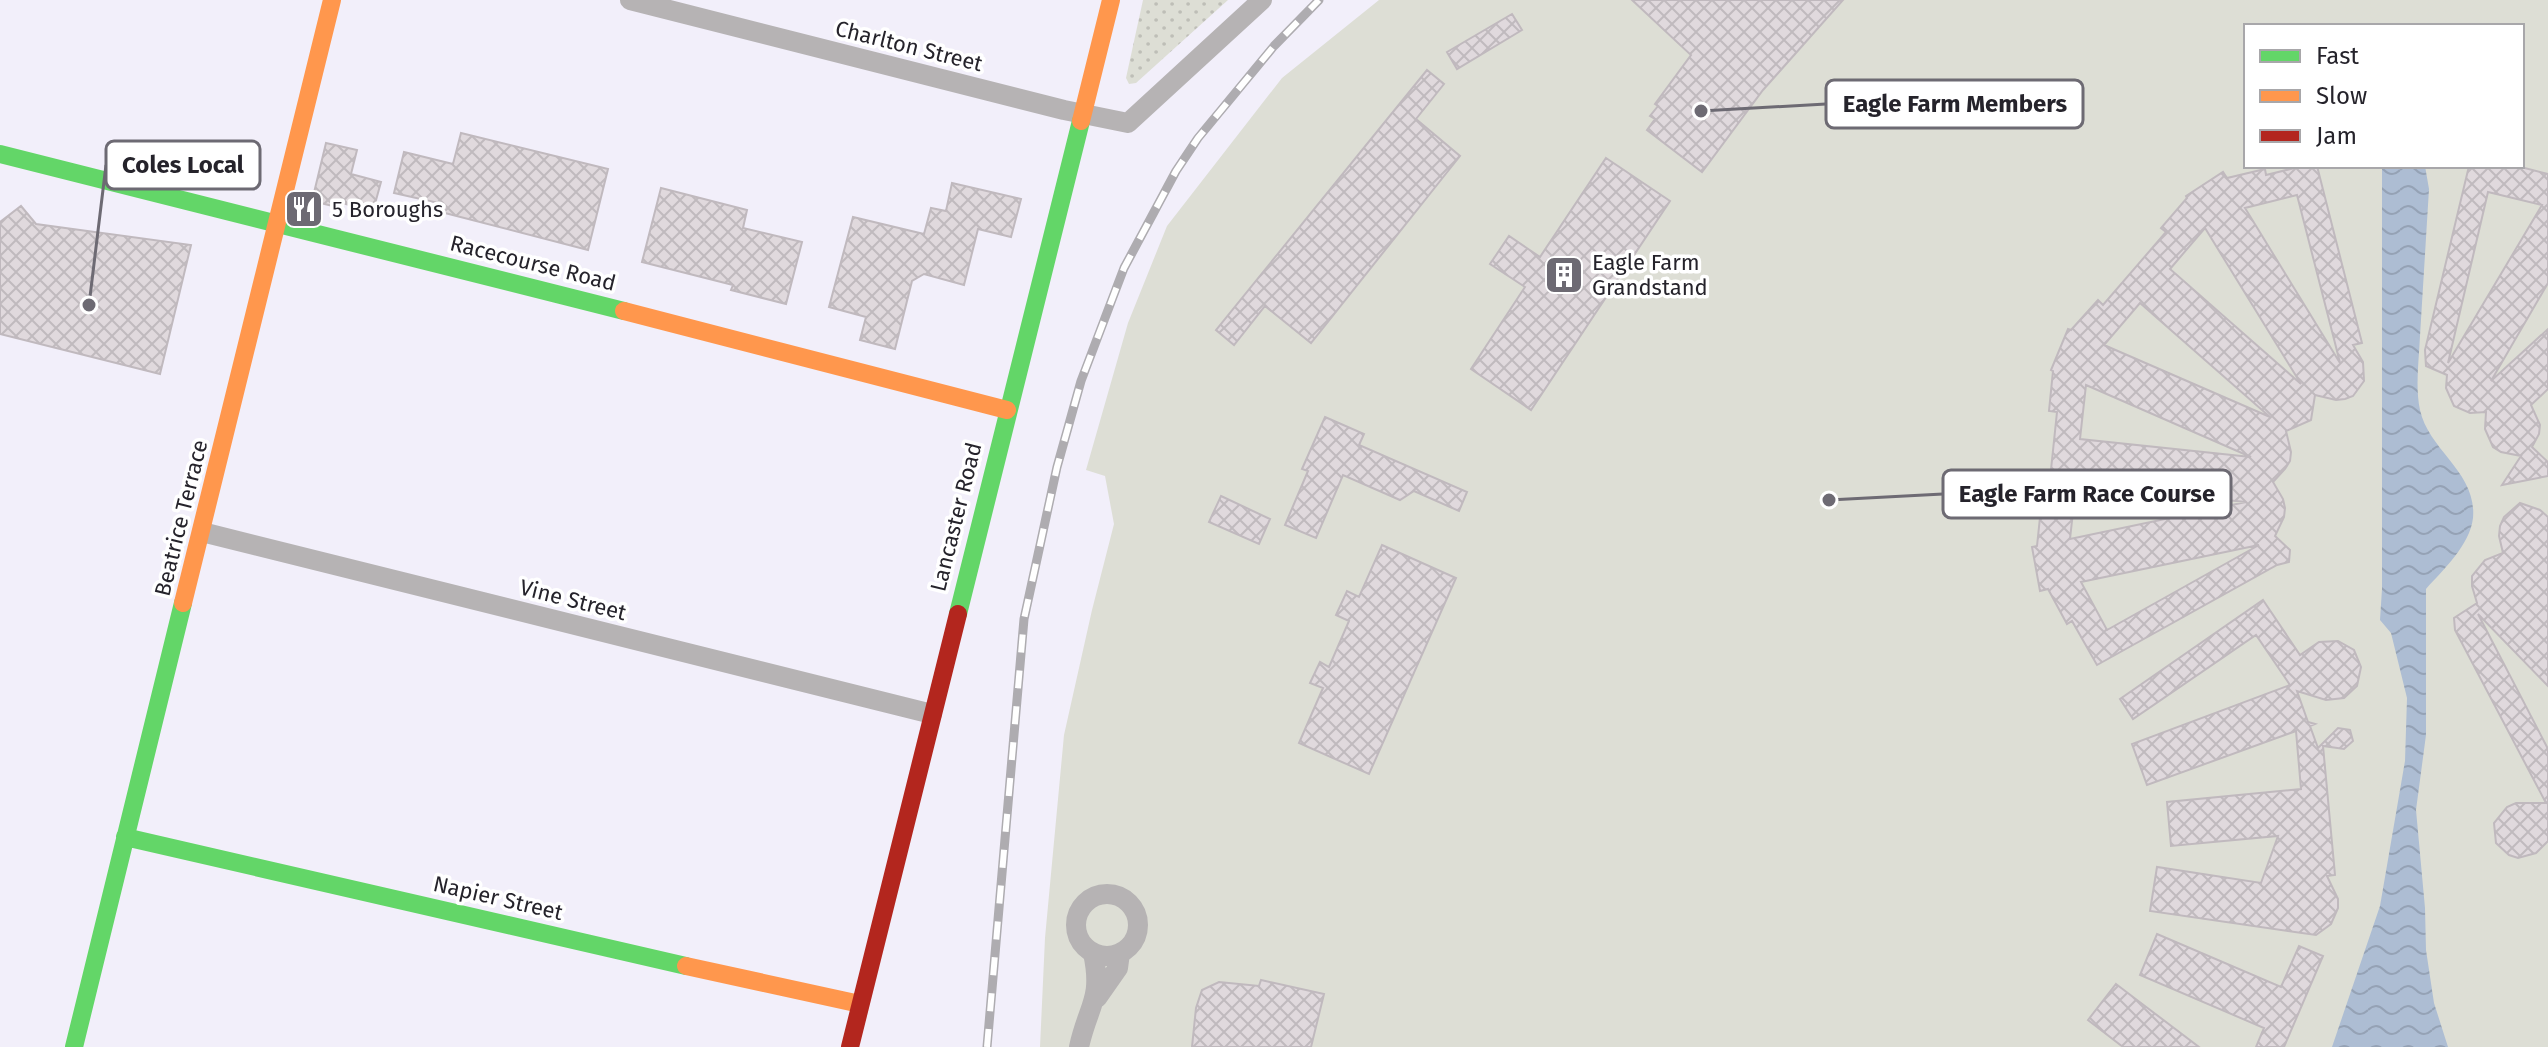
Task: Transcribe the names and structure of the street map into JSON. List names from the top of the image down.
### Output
{
  "streets": {
    "street": [
      "Charlton Street",
      "Racecourse Road",
      "Lancaster Road",
      "Beatrice Terrace",
      "Vine Street",
      "Napier Street"
    ]
  },
  "crossings": [
    ["Charlton Street", "Lancaster Road"],
    ["Racecourse Road", "Lancaster Road"],
    ["Racecourse Road", "Beatrice Terrace"],
    ["Lancaster Road", "Vine Street"],
    ["Lancaster Road", "Napier Street"],
    ["Beatrice Terrace", "Vine Street"],
    ["Beatrice Terrace", "Napier Street"]
  ],
  "places": {
    "other": ["Eagle Farm Members", "Coles Local", "Eagle Farm Race Course"],
    "restaurant": ["5 Boroughs"],
    "building": ["Eagle Farm Grandstand"]
  },
  "legend": ["Fast", "Slow", "Jam"]
}
